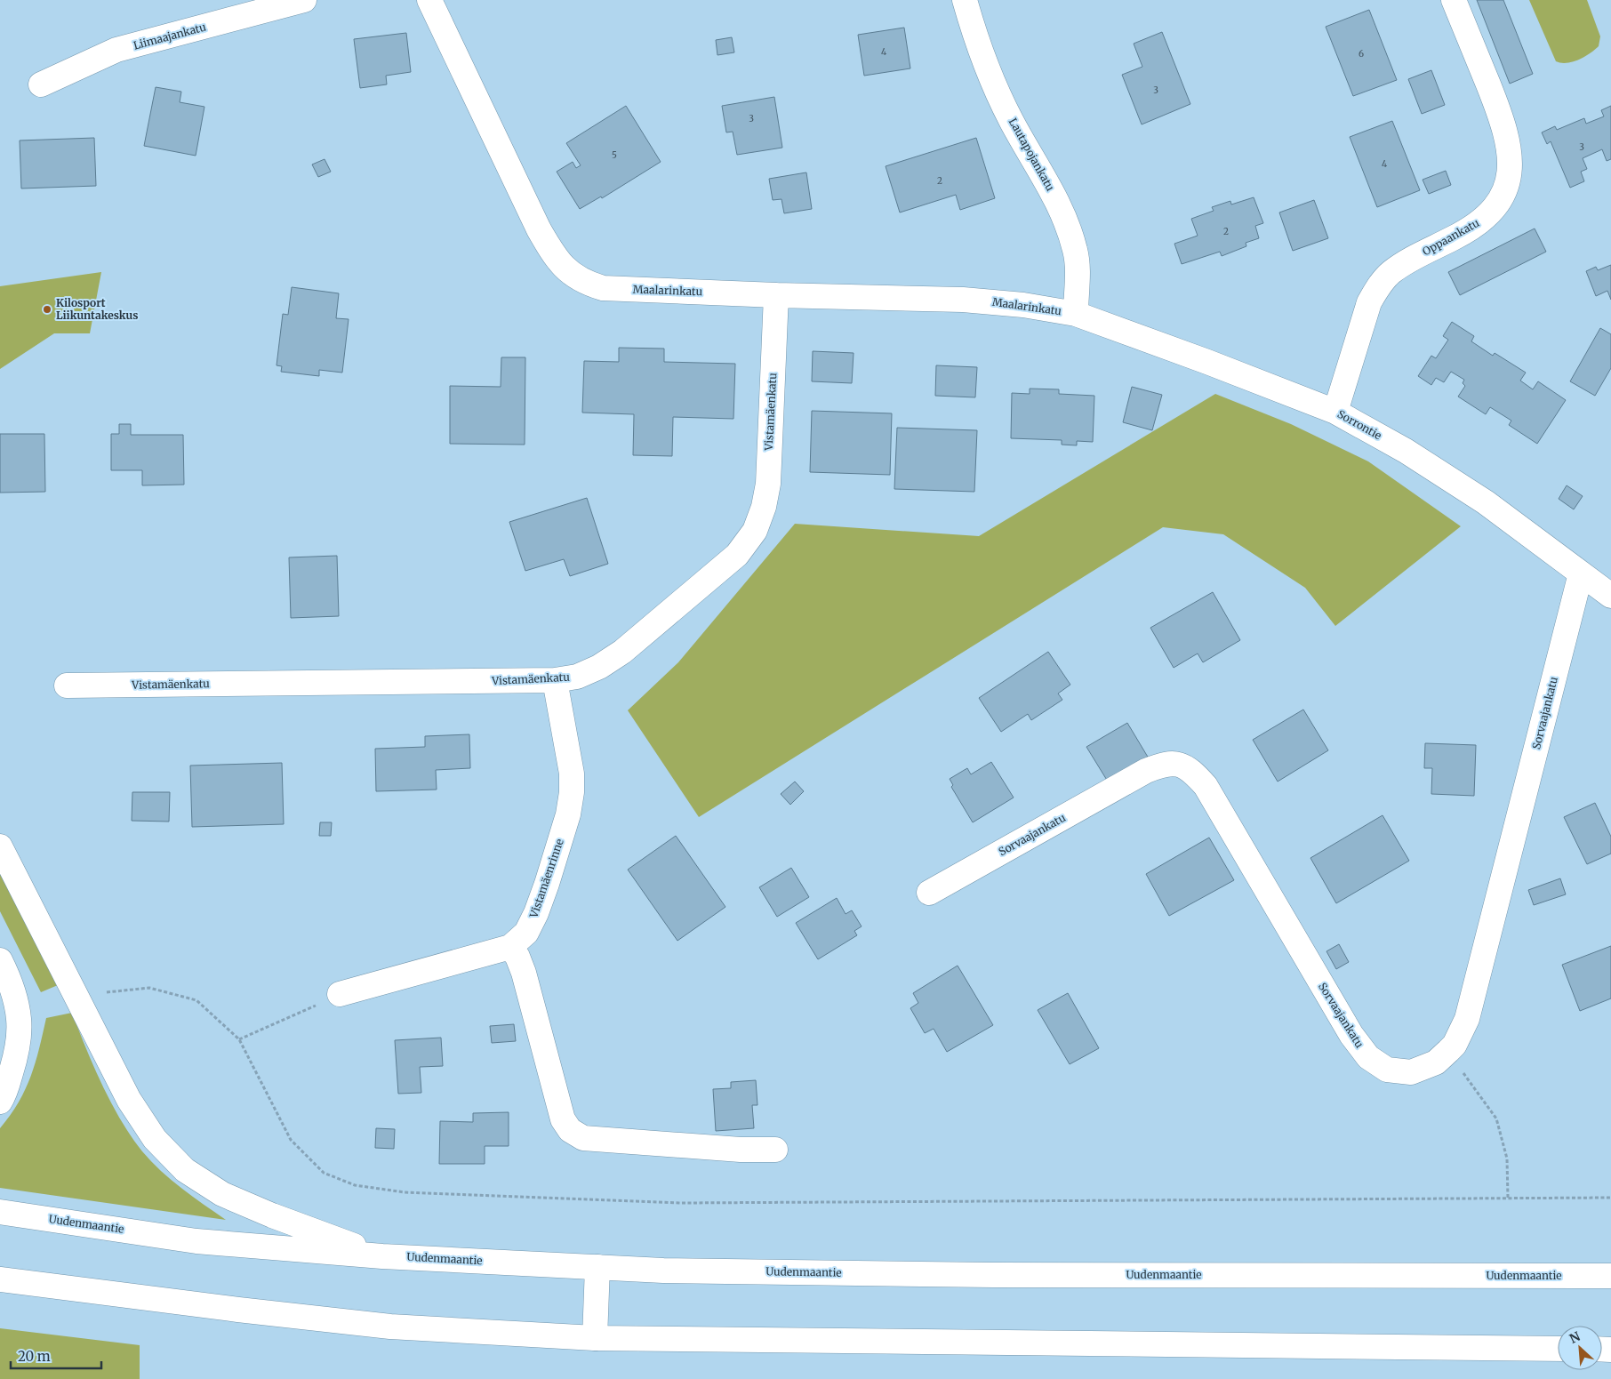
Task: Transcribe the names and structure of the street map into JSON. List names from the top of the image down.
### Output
{
  "streets": {
    "street": [
      "Liimaajankatu",
      "Lautapojankatu",
      "Oppaankatu",
      "Maalarinkatu",
      "Vistamäenkatu",
      "Sorrontie",
      "Sorvaajankatu",
      "Vistamäenrinne",
      "Uudenmaantie"
    ]
  },
  "crossings": [
    ["Lautapojankatu", "Maalarinkatu"],
    ["Lautapojankatu", "Sorrontie"],
    ["Oppaankatu", "Sorrontie"],
    ["Maalarinkatu", "Vistamäenkatu"],
    ["Maalarinkatu", "Sorrontie"],
    ["Vistamäenkatu", "Vistamäenrinne"],
    ["Sorrontie", "Sorvaajankatu"]
  ],
  "places": ["Kilosport Liikuntakeskus"],
  "house_numbers": [
    "4",
    "6",
    "3",
    "3",
    "3",
    "5",
    "4",
    "2",
    "2"
  ],
  "scale_bar": "20 m",
  "north": "top left"
}
